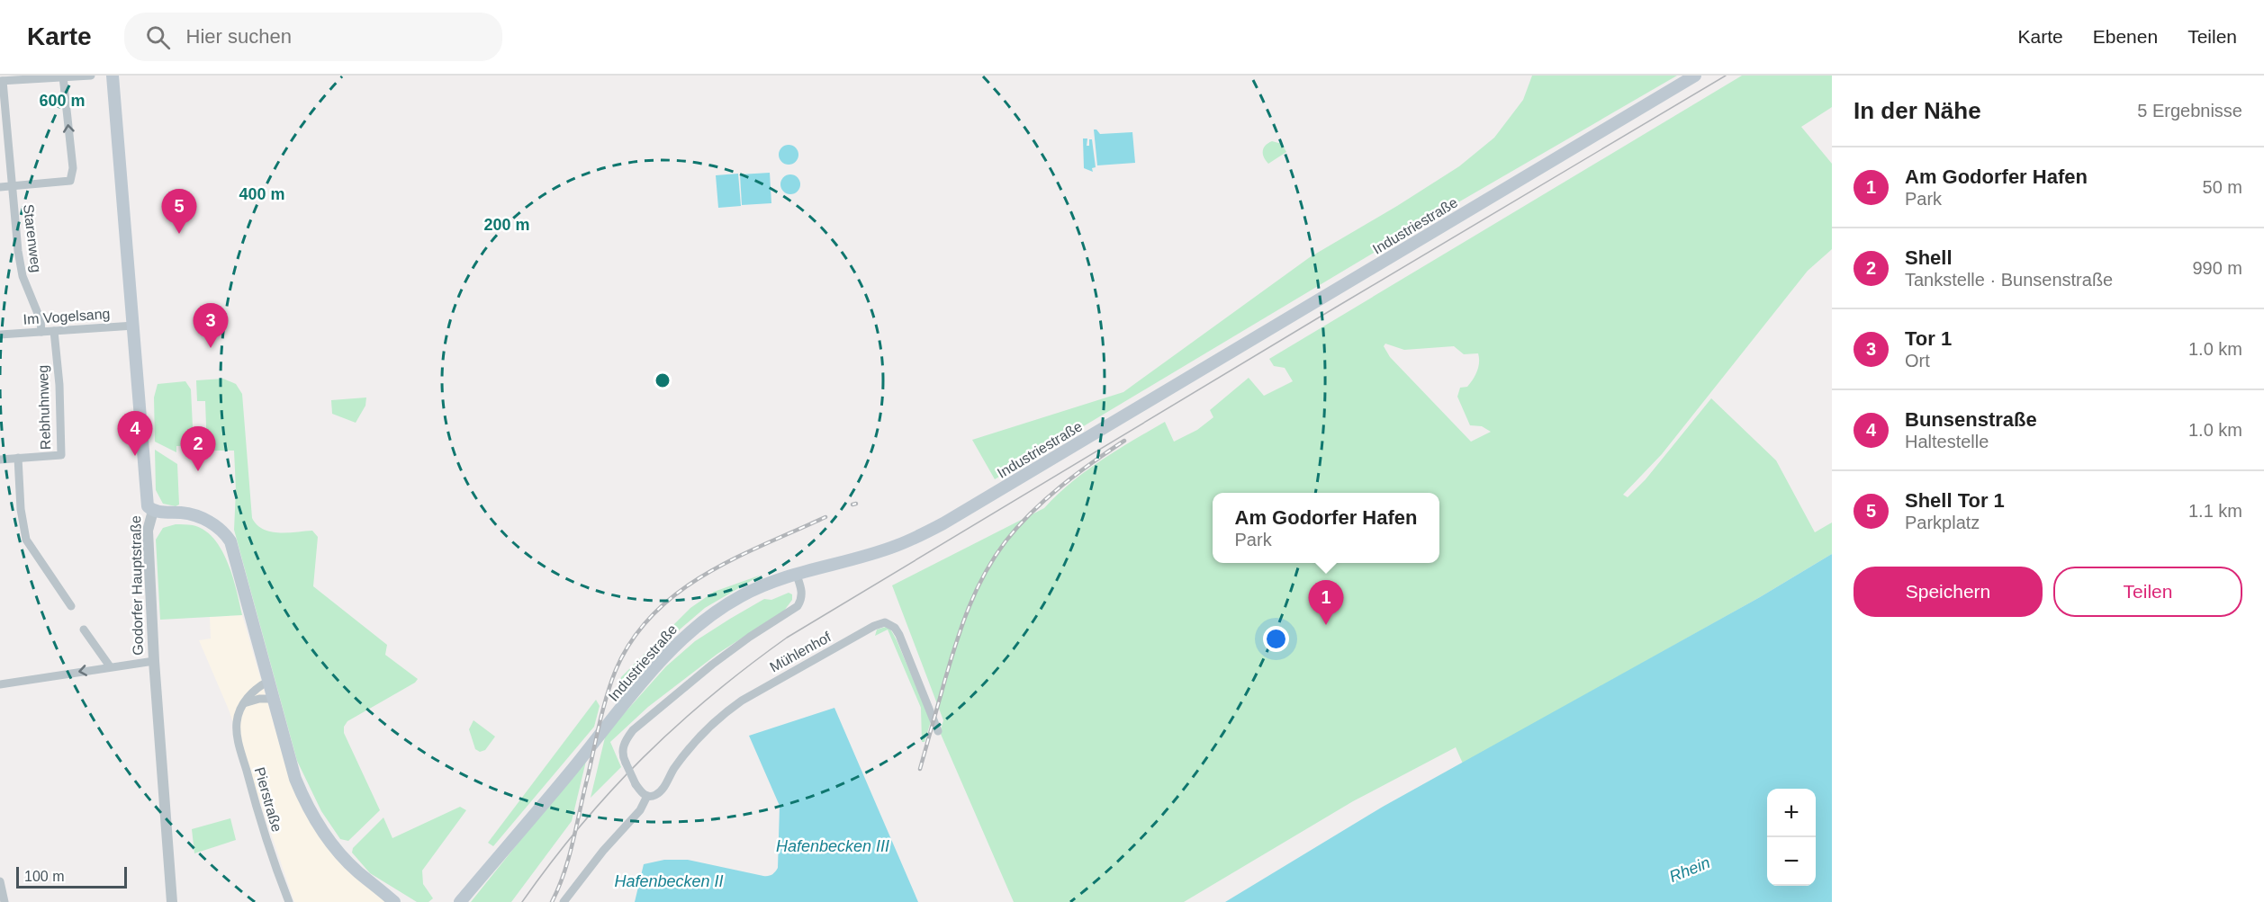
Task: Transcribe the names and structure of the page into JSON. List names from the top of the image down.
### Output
{
  "streets": {
    "main road": ["Industriestraße", "Godorfer Hauptstraße"],
    "street": [
      "Starenweg",
      "Im Vogelsang",
      "Rebhuhnweg",
      "Mühlenhof",
      "Pierstraße"
    ]
  },
  "crossings": [
    ["Starenweg", "Im Vogelsang"],
    ["Im Vogelsang", "Rebhuhnweg"],
    ["Im Vogelsang", "Godorfer Hauptstraße"]
  ],
  "water": ["Hafenbecken III", "Rhein", "Hafenbecken II"],
  "scale_bar": "100 m",
  "page": {
    "header": "Karte",
    "search": "Hier suchen",
    "nav": ["Karte", "Ebenen", "Teilen"],
    "heading": ["In der Nähe", "5 Ergebnisse"],
    "list": [
      {
        "mark": "1",
        "name": "Am Godorfer Hafen",
        "note": "Park",
        "value": "50 m"
      },
      {
        "mark": "2",
        "name": "Shell",
        "note": "Tankstelle · Bunsenstraße",
        "value": "990 m"
      },
      {
        "mark": "3",
        "name": "Tor 1",
        "note": "Ort",
        "value": "1.0 km"
      },
      {
        "mark": "4",
        "name": "Bunsenstraße",
        "note": "Haltestelle",
        "value": "1.0 km"
      },
      {
        "mark": "5",
        "name": "Shell Tor 1",
        "note": "Parkplatz",
        "value": "1.1 km"
      }
    ],
    "pins": [
      "5",
      "3",
      "4",
      "2",
      "1"
    ],
    "popup": ["Am Godorfer Hafen", "Park"],
    "buttons": ["Speichern", "Teilen"],
    "map_buttons": ["+", "−"],
    "scale": "100 m"
  },
  "rings": ["600 m", "400 m", "200 m"]
}
